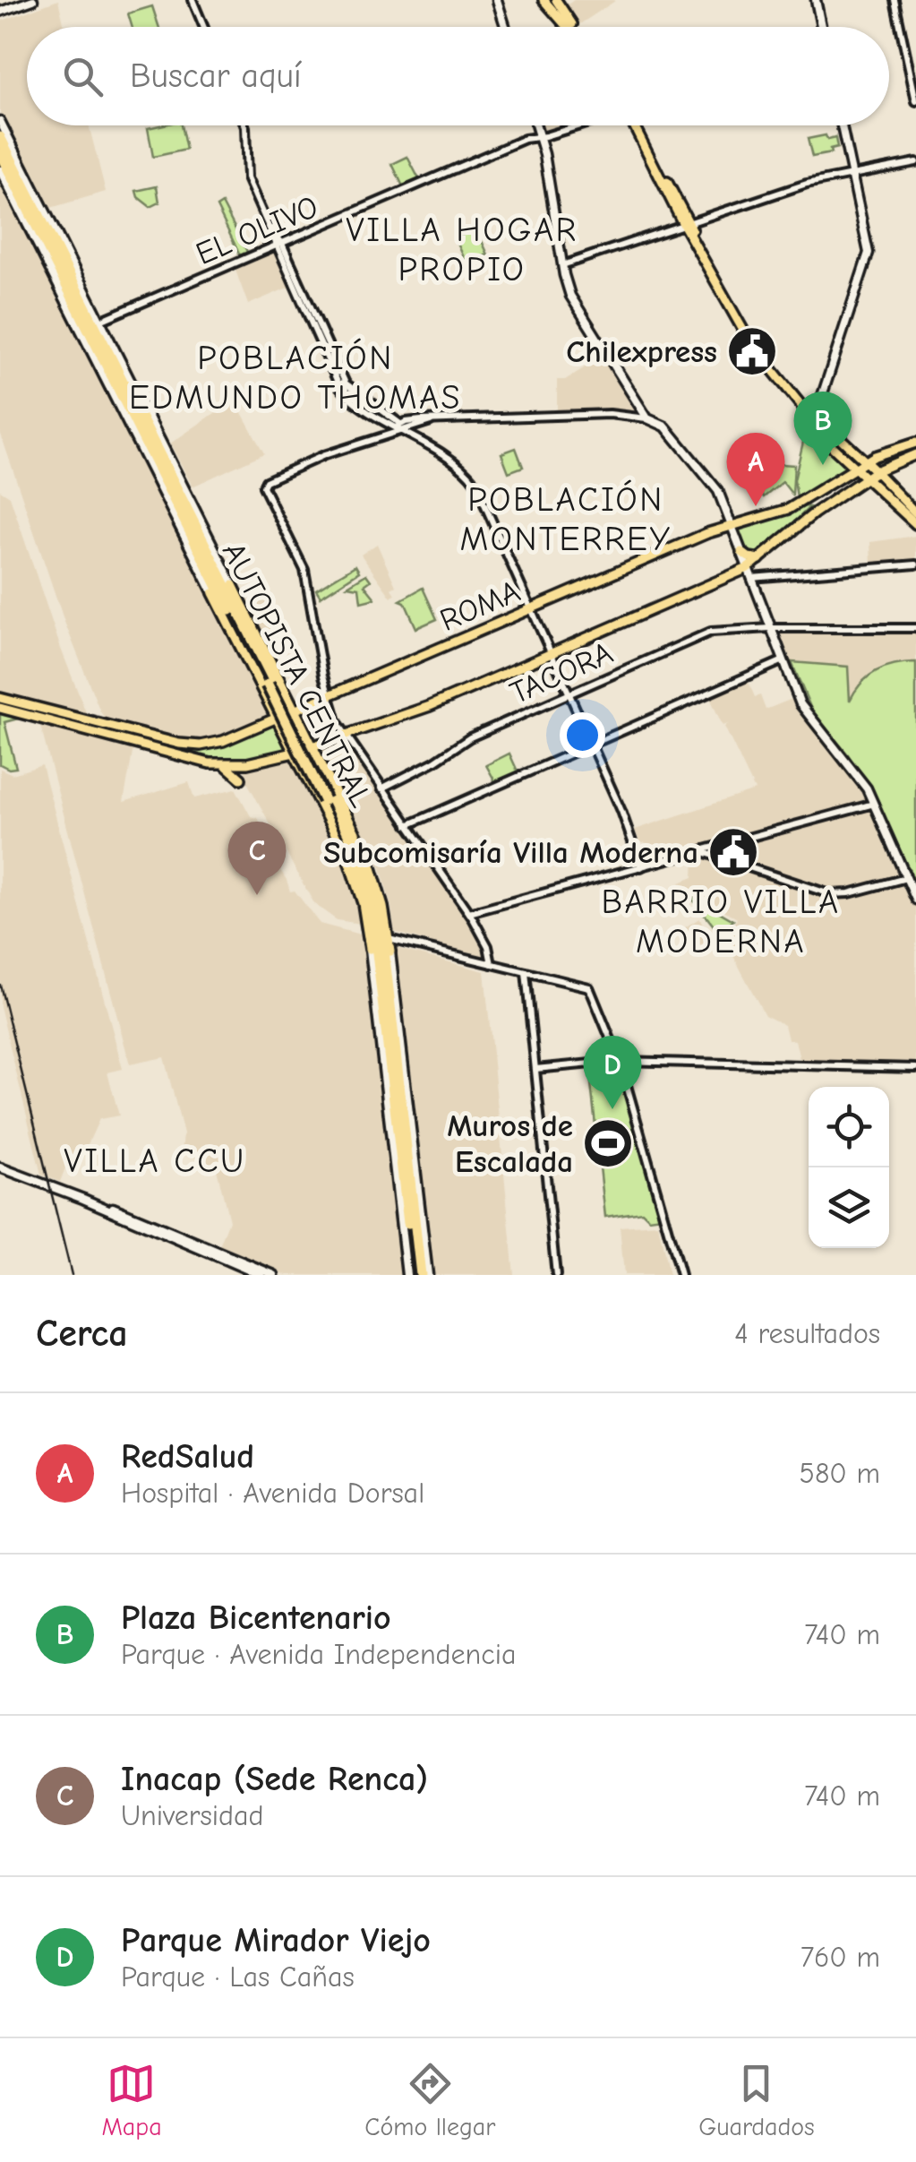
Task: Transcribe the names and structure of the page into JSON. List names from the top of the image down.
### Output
{
  "streets": {
    "highway": ["AUTOPISTA CENTRAL"],
    "main road": ["ROMA"],
    "street": ["EL OLIVO", "TACORA"]
  },
  "districts": [
    "VILLA HOGAR PROPIO",
    "POBLACIÓN EDMUNDO THOMAS",
    "POBLACIÓN MONTERREY",
    "BARRIO VILLA MODERNA",
    "VILLA CCU"
  ],
  "places": {
    "public building": ["Chilexpress", "Subcomisaría Villa Moderna"],
    "sports": ["Muros de Escalada"]
  },
  "page": {
    "search": "Buscar aquí",
    "pins": [
      "B",
      "A",
      "C",
      "D"
    ],
    "heading": ["Cerca", "4 resultados"],
    "list": [
      {
        "mark": "A",
        "name": "RedSalud",
        "note": "Hospital · Avenida Dorsal",
        "value": "580 m"
      },
      {
        "mark": "B",
        "name": "Plaza Bicentenario",
        "note": "Parque · Avenida Independencia",
        "value": "740 m"
      },
      {
        "mark": "C",
        "name": "Inacap (Sede Renca)",
        "note": "Universidad",
        "value": "740 m"
      },
      {
        "mark": "D",
        "name": "Parque Mirador Viejo",
        "note": "Parque · Las Cañas",
        "value": "760 m"
      }
    ],
    "nav": ["Mapa", "Cómo llegar", "Guardados"]
  }
}
